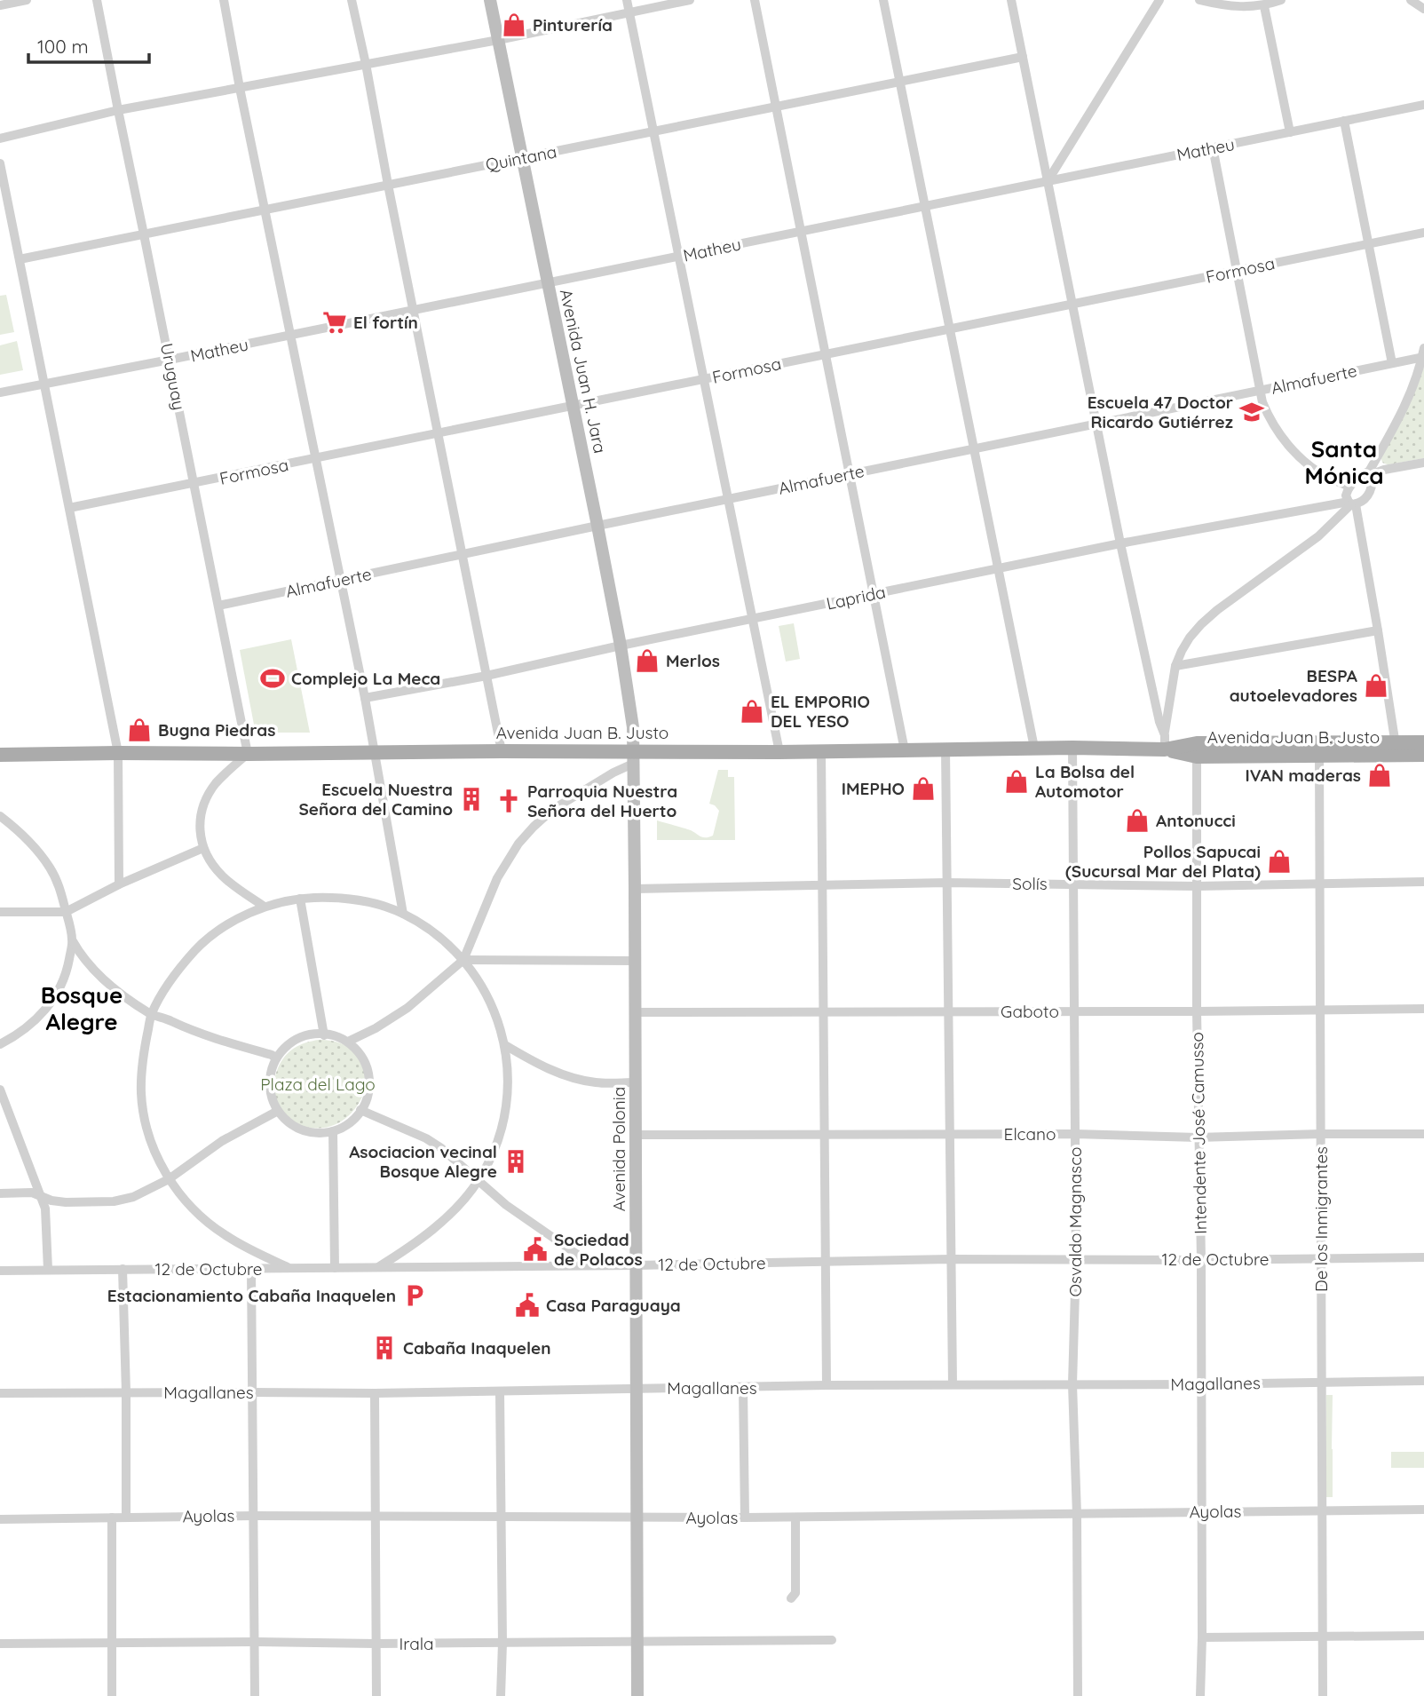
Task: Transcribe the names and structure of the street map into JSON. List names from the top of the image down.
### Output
{
  "streets": {
    "main road": ["Avenida Juan H. Jara", "Avenida Juan B. Justo", "Avenida Polonia"],
    "street": [
      "Matheu",
      "Quintana",
      "Formosa",
      "Uruguay",
      "Almafuerte",
      "Laprida",
      "Solís",
      "Gaboto",
      "Intendente José Camusso",
      "Elcano",
      "De los Inmigrantes",
      "Osvaldo Magnasco",
      "12 de Octubre",
      "Magallanes",
      "Ayolas",
      "Irala"
    ]
  },
  "crossings": [
    ["Matheu", "Avenida Juan H. Jara"],
    ["Matheu", "Uruguay"],
    ["Quintana", "Avenida Juan H. Jara"],
    ["Quintana", "Uruguay"],
    ["Formosa", "Avenida Juan H. Jara"],
    ["Formosa", "Uruguay"],
    ["Avenida Juan H. Jara", "Almafuerte"],
    ["Avenida Juan H. Jara", "Laprida"],
    ["Avenida Juan H. Jara", "Avenida Juan B. Justo"],
    ["Avenida Juan H. Jara", "Avenida Polonia"],
    ["Uruguay", "Almafuerte"],
    ["Uruguay", "Avenida Juan B. Justo"],
    ["Avenida Juan B. Justo", "Intendente José Camusso"],
    ["Avenida Juan B. Justo", "Avenida Polonia"],
    ["Avenida Juan B. Justo", "De los Inmigrantes"],
    ["Avenida Juan B. Justo", "Osvaldo Magnasco"],
    ["Solís", "Intendente José Camusso"],
    ["Solís", "Avenida Polonia"],
    ["Solís", "De los Inmigrantes"],
    ["Solís", "Osvaldo Magnasco"],
    ["Gaboto", "Intendente José Camusso"],
    ["Gaboto", "Avenida Polonia"],
    ["Gaboto", "De los Inmigrantes"],
    ["Gaboto", "Osvaldo Magnasco"],
    ["Intendente José Camusso", "Elcano"],
    ["Intendente José Camusso", "12 de Octubre"],
    ["Intendente José Camusso", "Magallanes"],
    ["Intendente José Camusso", "Ayolas"],
    ["Elcano", "Avenida Polonia"],
    ["Elcano", "De los Inmigrantes"],
    ["Elcano", "Osvaldo Magnasco"],
    ["Avenida Polonia", "12 de Octubre"],
    ["Avenida Polonia", "Magallanes"],
    ["Avenida Polonia", "Ayolas"],
    ["Avenida Polonia", "Irala"],
    ["De los Inmigrantes", "12 de Octubre"],
    ["De los Inmigrantes", "Magallanes"],
    ["De los Inmigrantes", "Ayolas"],
    ["Osvaldo Magnasco", "12 de Octubre"],
    ["Osvaldo Magnasco", "Magallanes"],
    ["Osvaldo Magnasco", "Ayolas"]
  ],
  "districts": ["Santa Mónica", "Bosque Alegre"],
  "parks": ["Plaza del Lago"],
  "places": {
    "shop": [
      "Pinturería",
      "Merlos",
      "BESPA autoelevadores",
      "EL EMPORIO DEL YESO",
      "Bugna Piedras",
      "IVAN maderas",
      "La Bolsa del Automotor",
      "IMEPHO",
      "Antonucci",
      "Pollos Sapucai (Sucursal Mar del Plata)"
    ],
    "supermarket": ["El fortín"],
    "school or university": ["Escuela 47 Doctor Ricardo Gutiérrez"],
    "sports": ["Complejo La Meca"],
    "building": ["Escuela Nuestra Señora del Camino", "Asociacion vecinal Bosque Alegre", "Cabaña Inaquelen"],
    "church": ["Parroquia Nuestra Señora del Huerto"],
    "public building": ["Sociedad de Polacos", "Casa Paraguaya"],
    "parking": ["Estacionamiento Cabaña Inaquelen"]
  },
  "scale_bar": "100 m"
}
